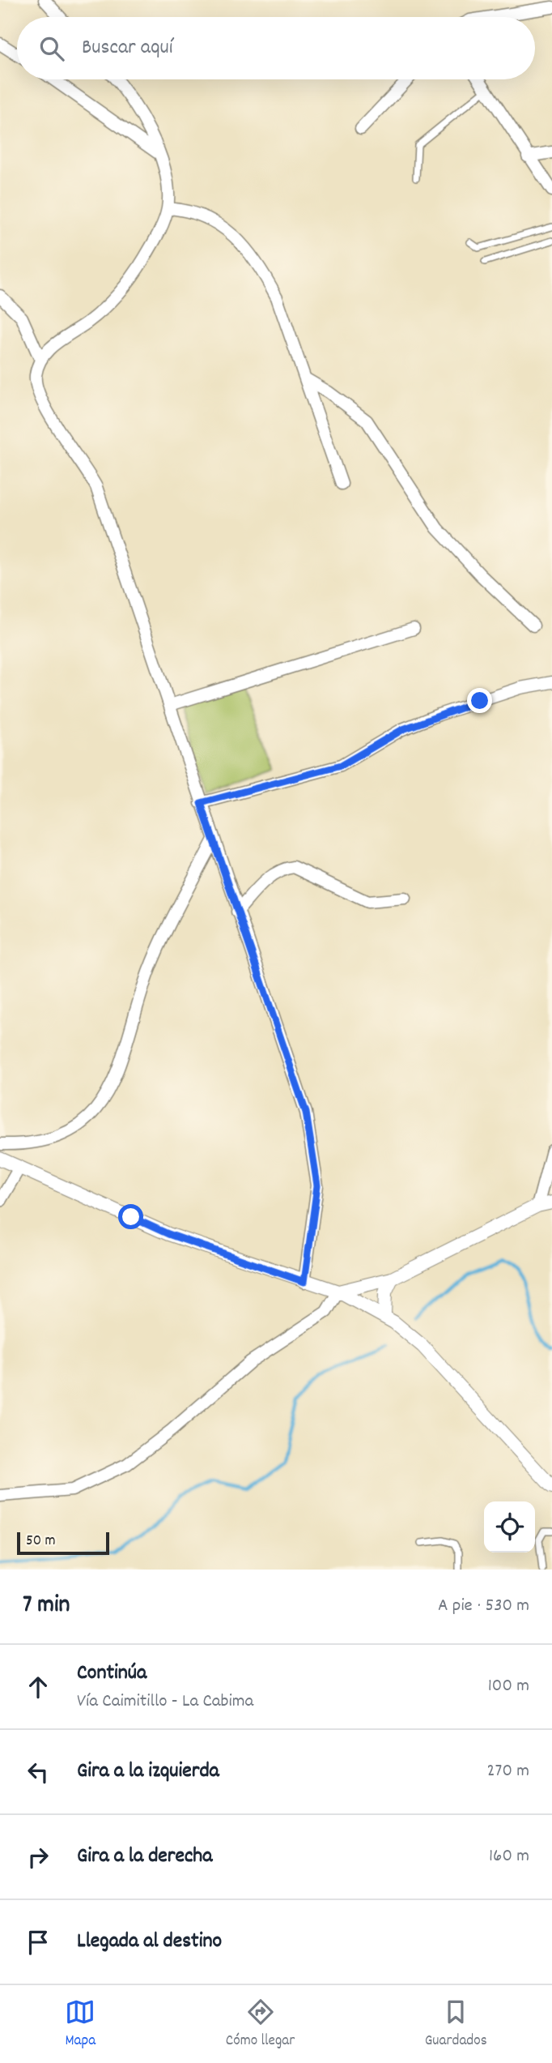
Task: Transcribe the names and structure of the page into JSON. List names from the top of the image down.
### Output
{
  "scale_bar": "50 m",
  "page": {
    "search": "Buscar aquí",
    "scale": "50 m",
    "heading": ["7 min", "A pie · 530 m"],
    "list": [
      ["Continúa", "Vía Caimitillo - La Cabima", "100 m"],
      ["Gira a la izquierda", "270 m"],
      ["Gira a la derecha", "160 m"],
      "Llegada al destino"
    ],
    "nav": ["Mapa", "Cómo llegar", "Guardados"]
  }
}
